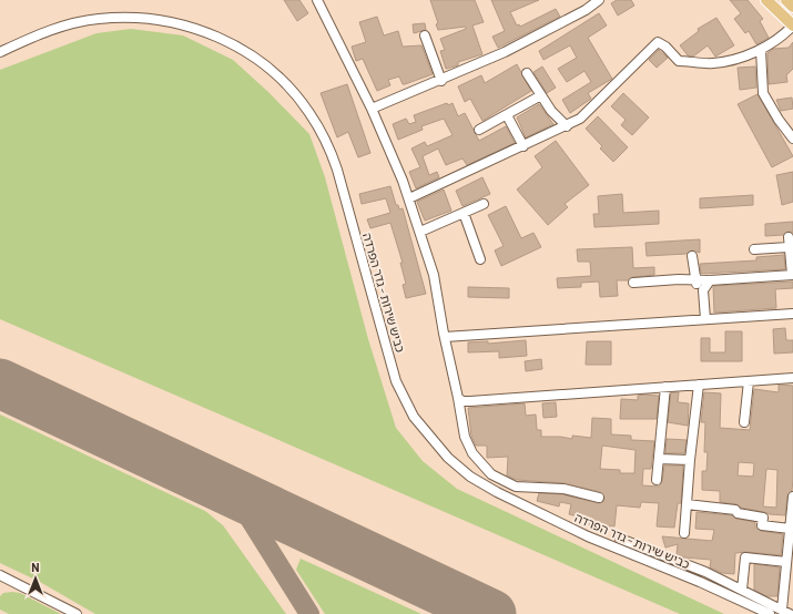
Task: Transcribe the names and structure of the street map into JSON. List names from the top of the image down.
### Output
{
  "streets": {
    "street": ["כביש שירות - גדר הפרדה"]
  },
  "north": "top"
}
